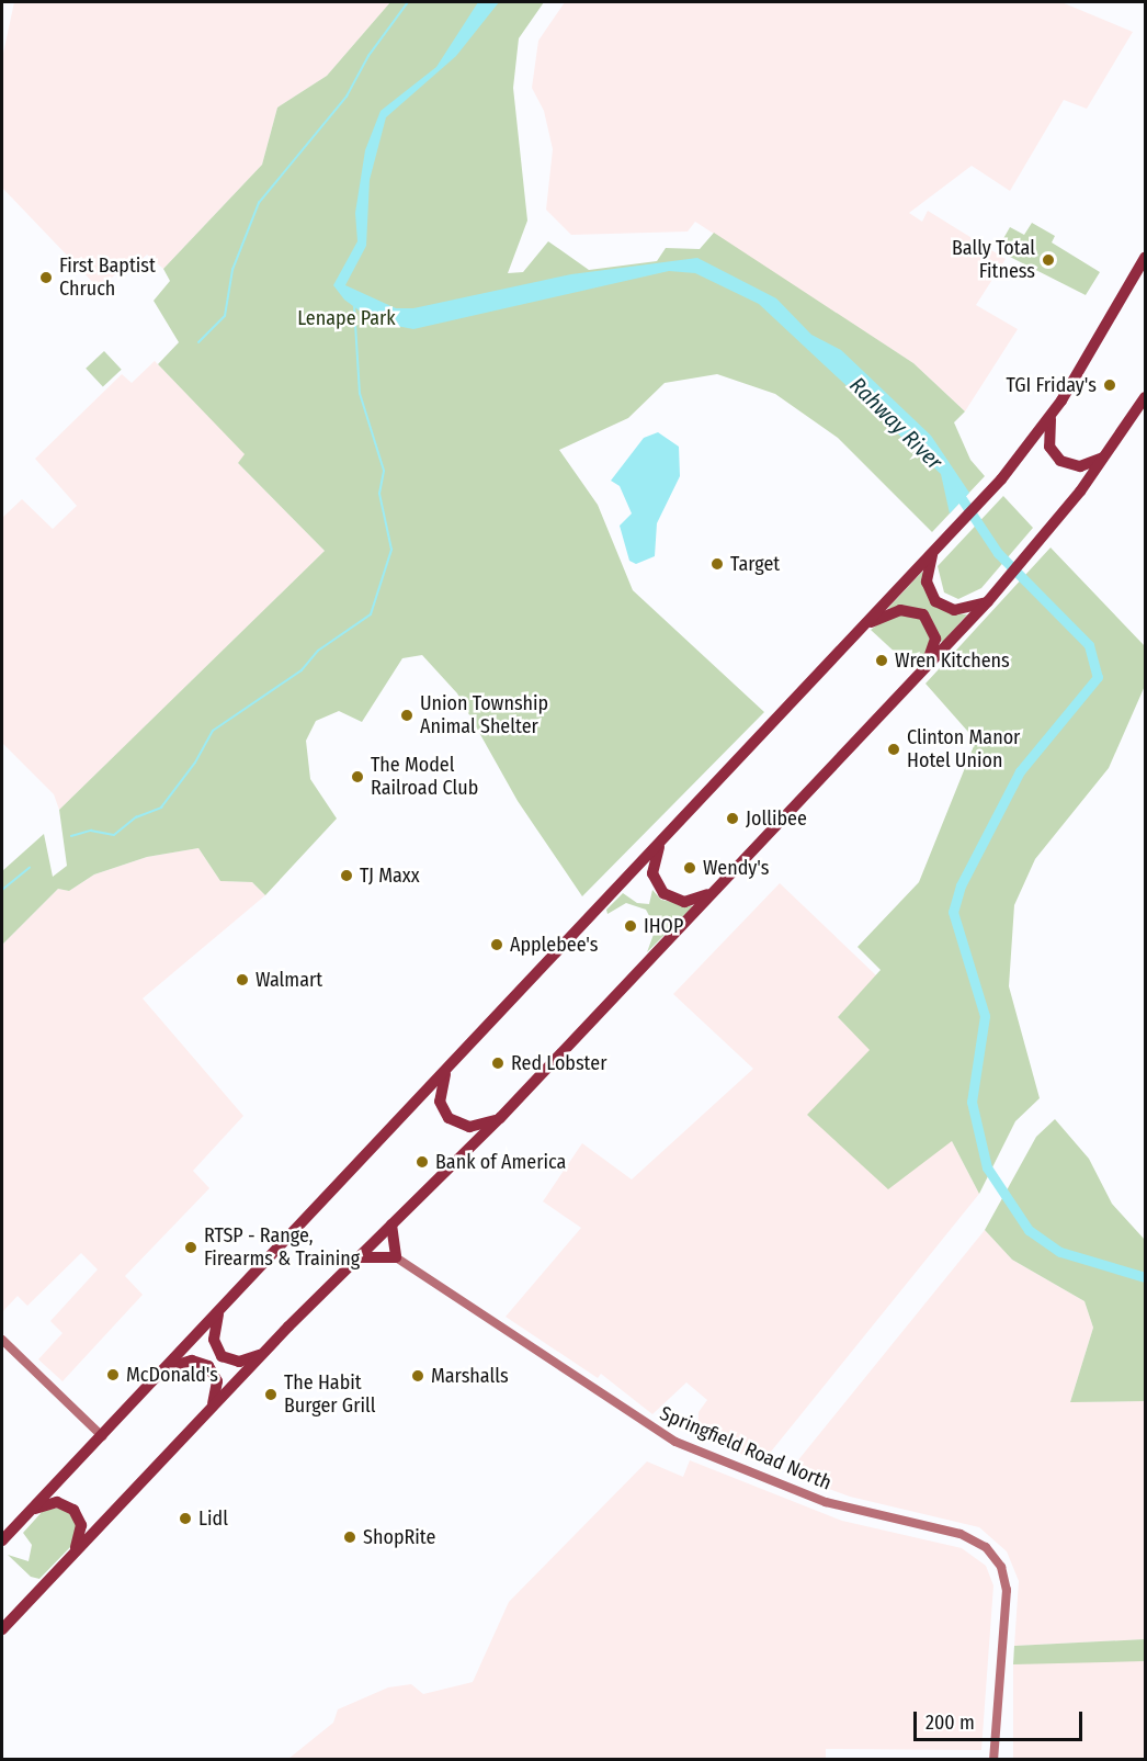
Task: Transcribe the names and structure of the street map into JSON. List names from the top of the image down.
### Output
{
  "streets": {
    "street": ["Springfield Road North"]
  },
  "water": ["Rahway River"],
  "parks": ["Lenape Park"],
  "places": [
    "Bally Total Fitness",
    "First Baptist Chruch",
    "TGI Friday's",
    "Target",
    "Wren Kitchens",
    "Union Township Animal Shelter",
    "Clinton Manor Hotel Union",
    "The Model Railroad Club",
    "Jollibee",
    "Wendy's",
    "TJ Maxx",
    "IHOP",
    "Applebee's",
    "Walmart",
    "Red Lobster",
    "Bank of America",
    "RTSP - Range, Firearms & Training",
    "McDonald's",
    "Marshalls",
    "The Habit Burger Grill",
    "Lidl",
    "ShopRite"
  ],
  "scale_bar": "200 m"
}
